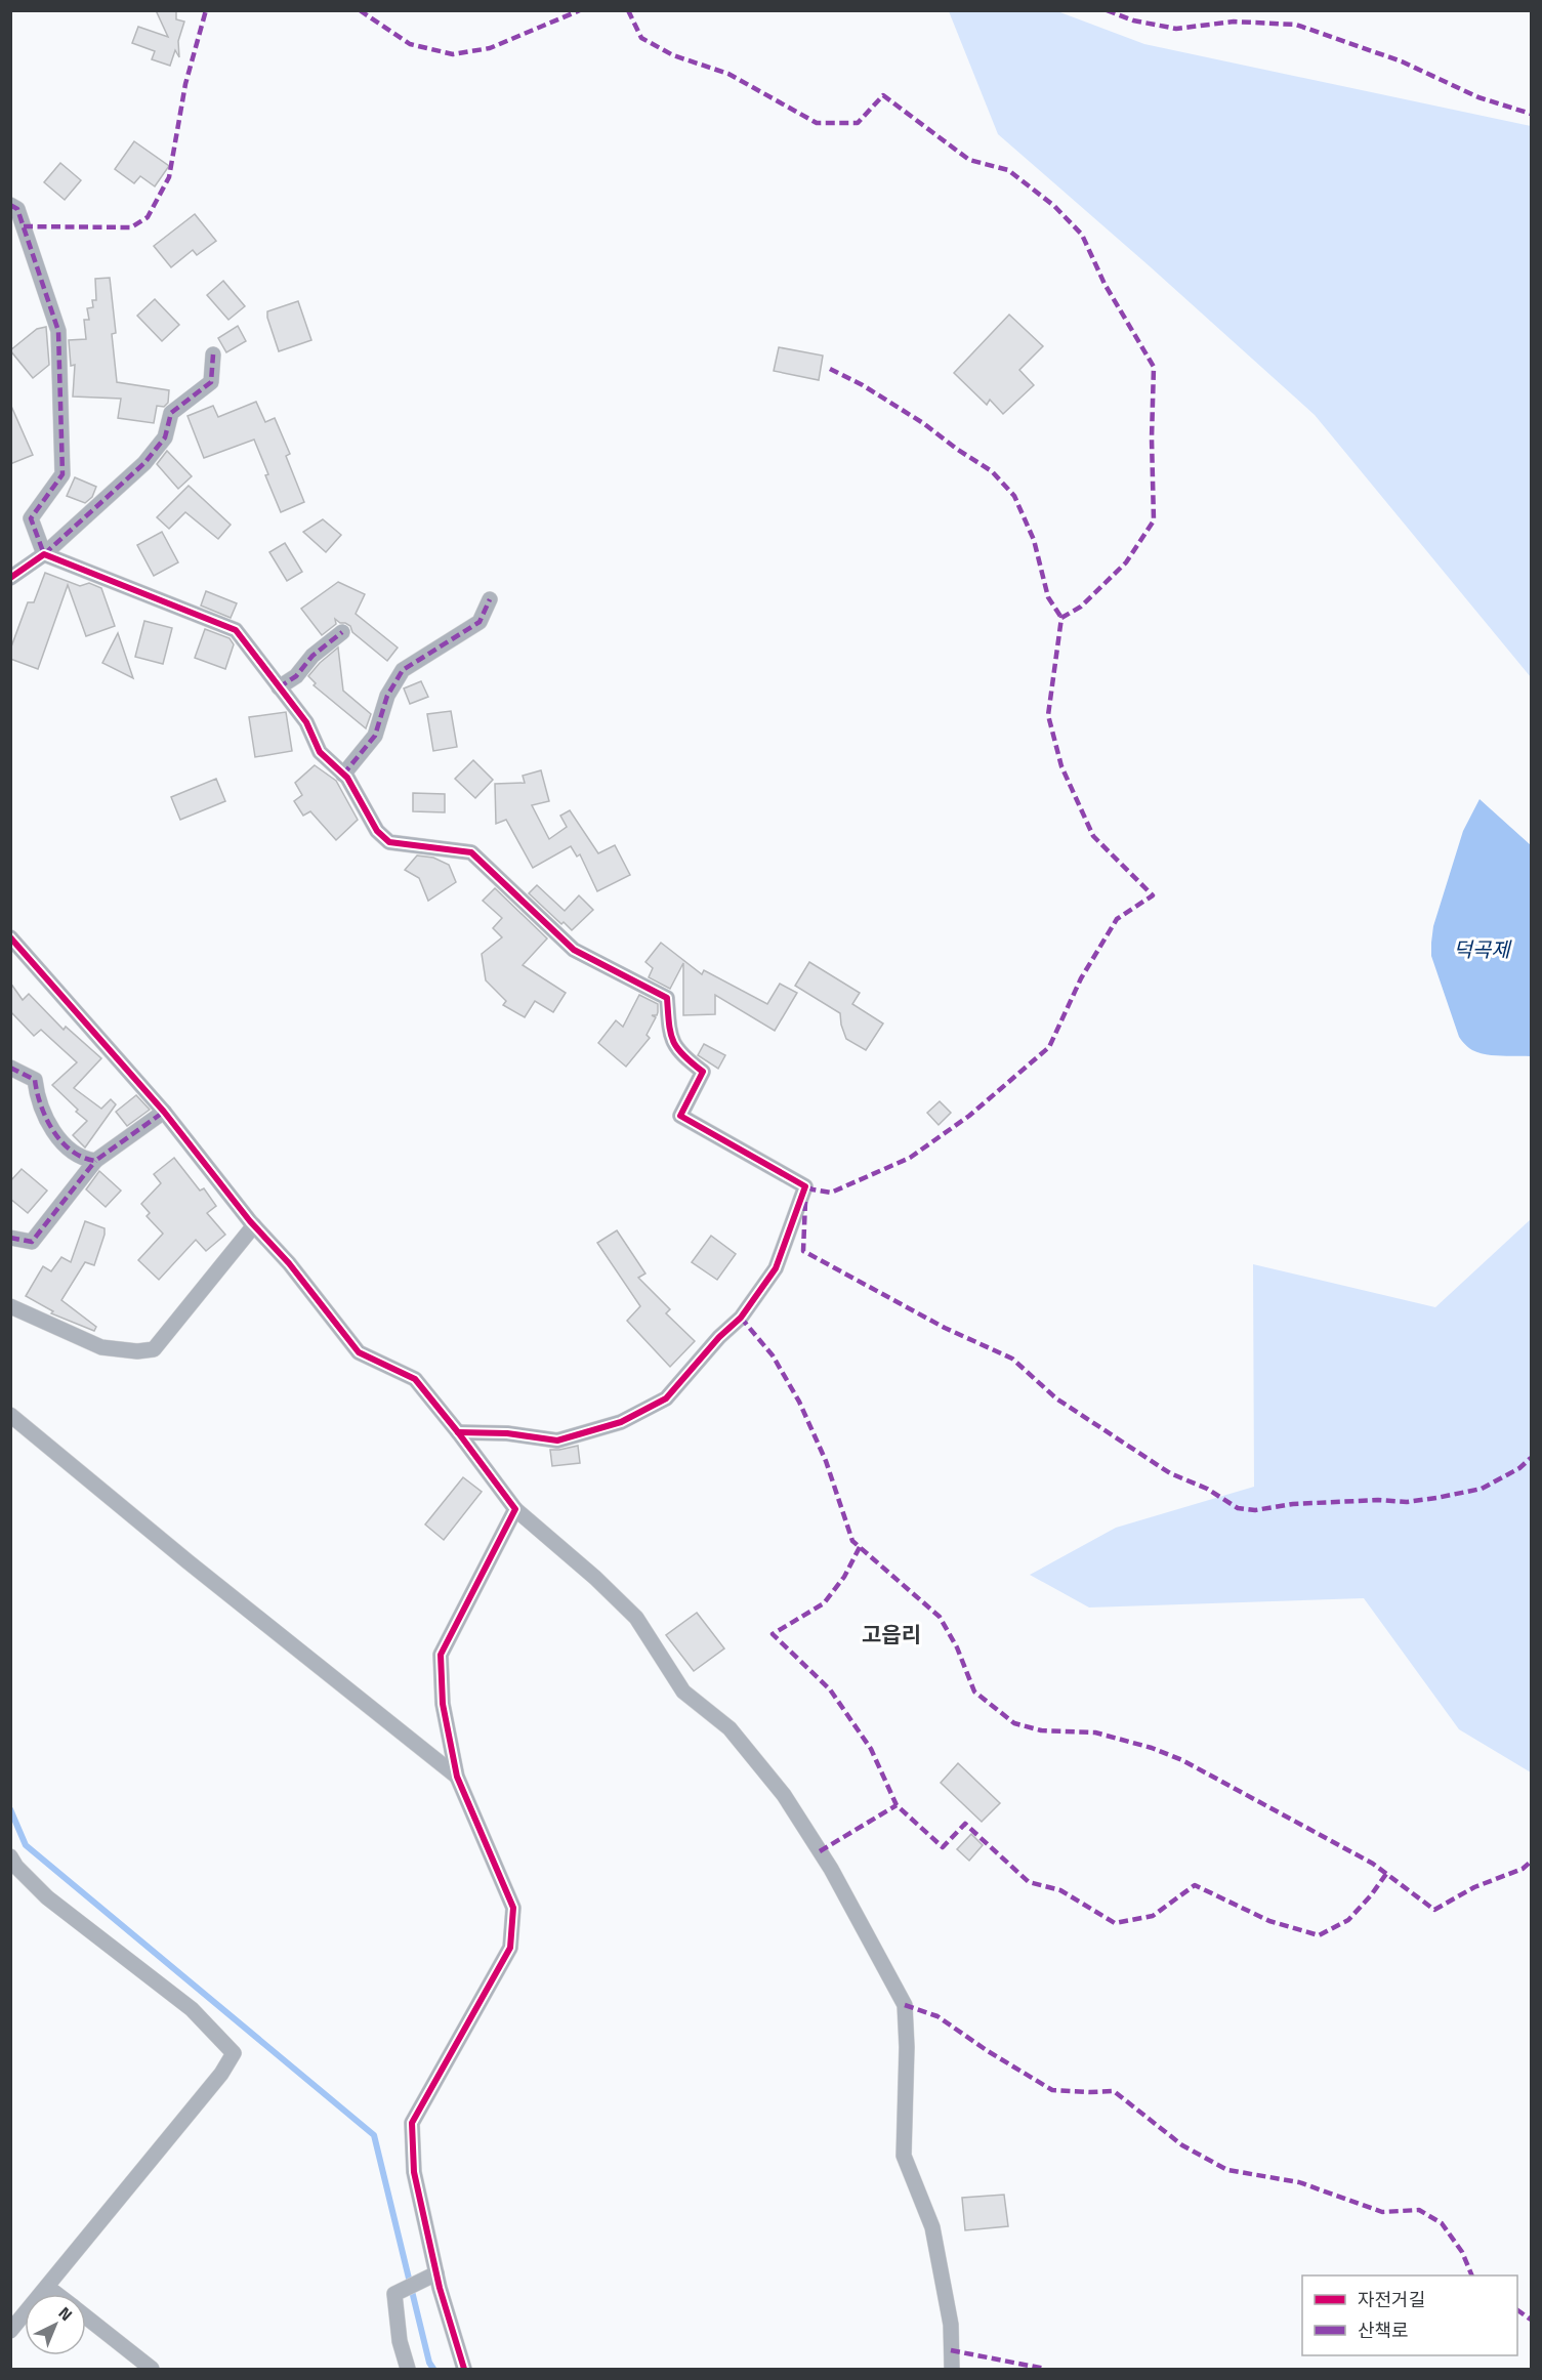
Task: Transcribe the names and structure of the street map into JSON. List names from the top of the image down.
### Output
{
  "districts": ["고읍리"],
  "water": ["덕곡제"],
  "legend": ["자전거길", "산책로"],
  "north": "top right"
}
